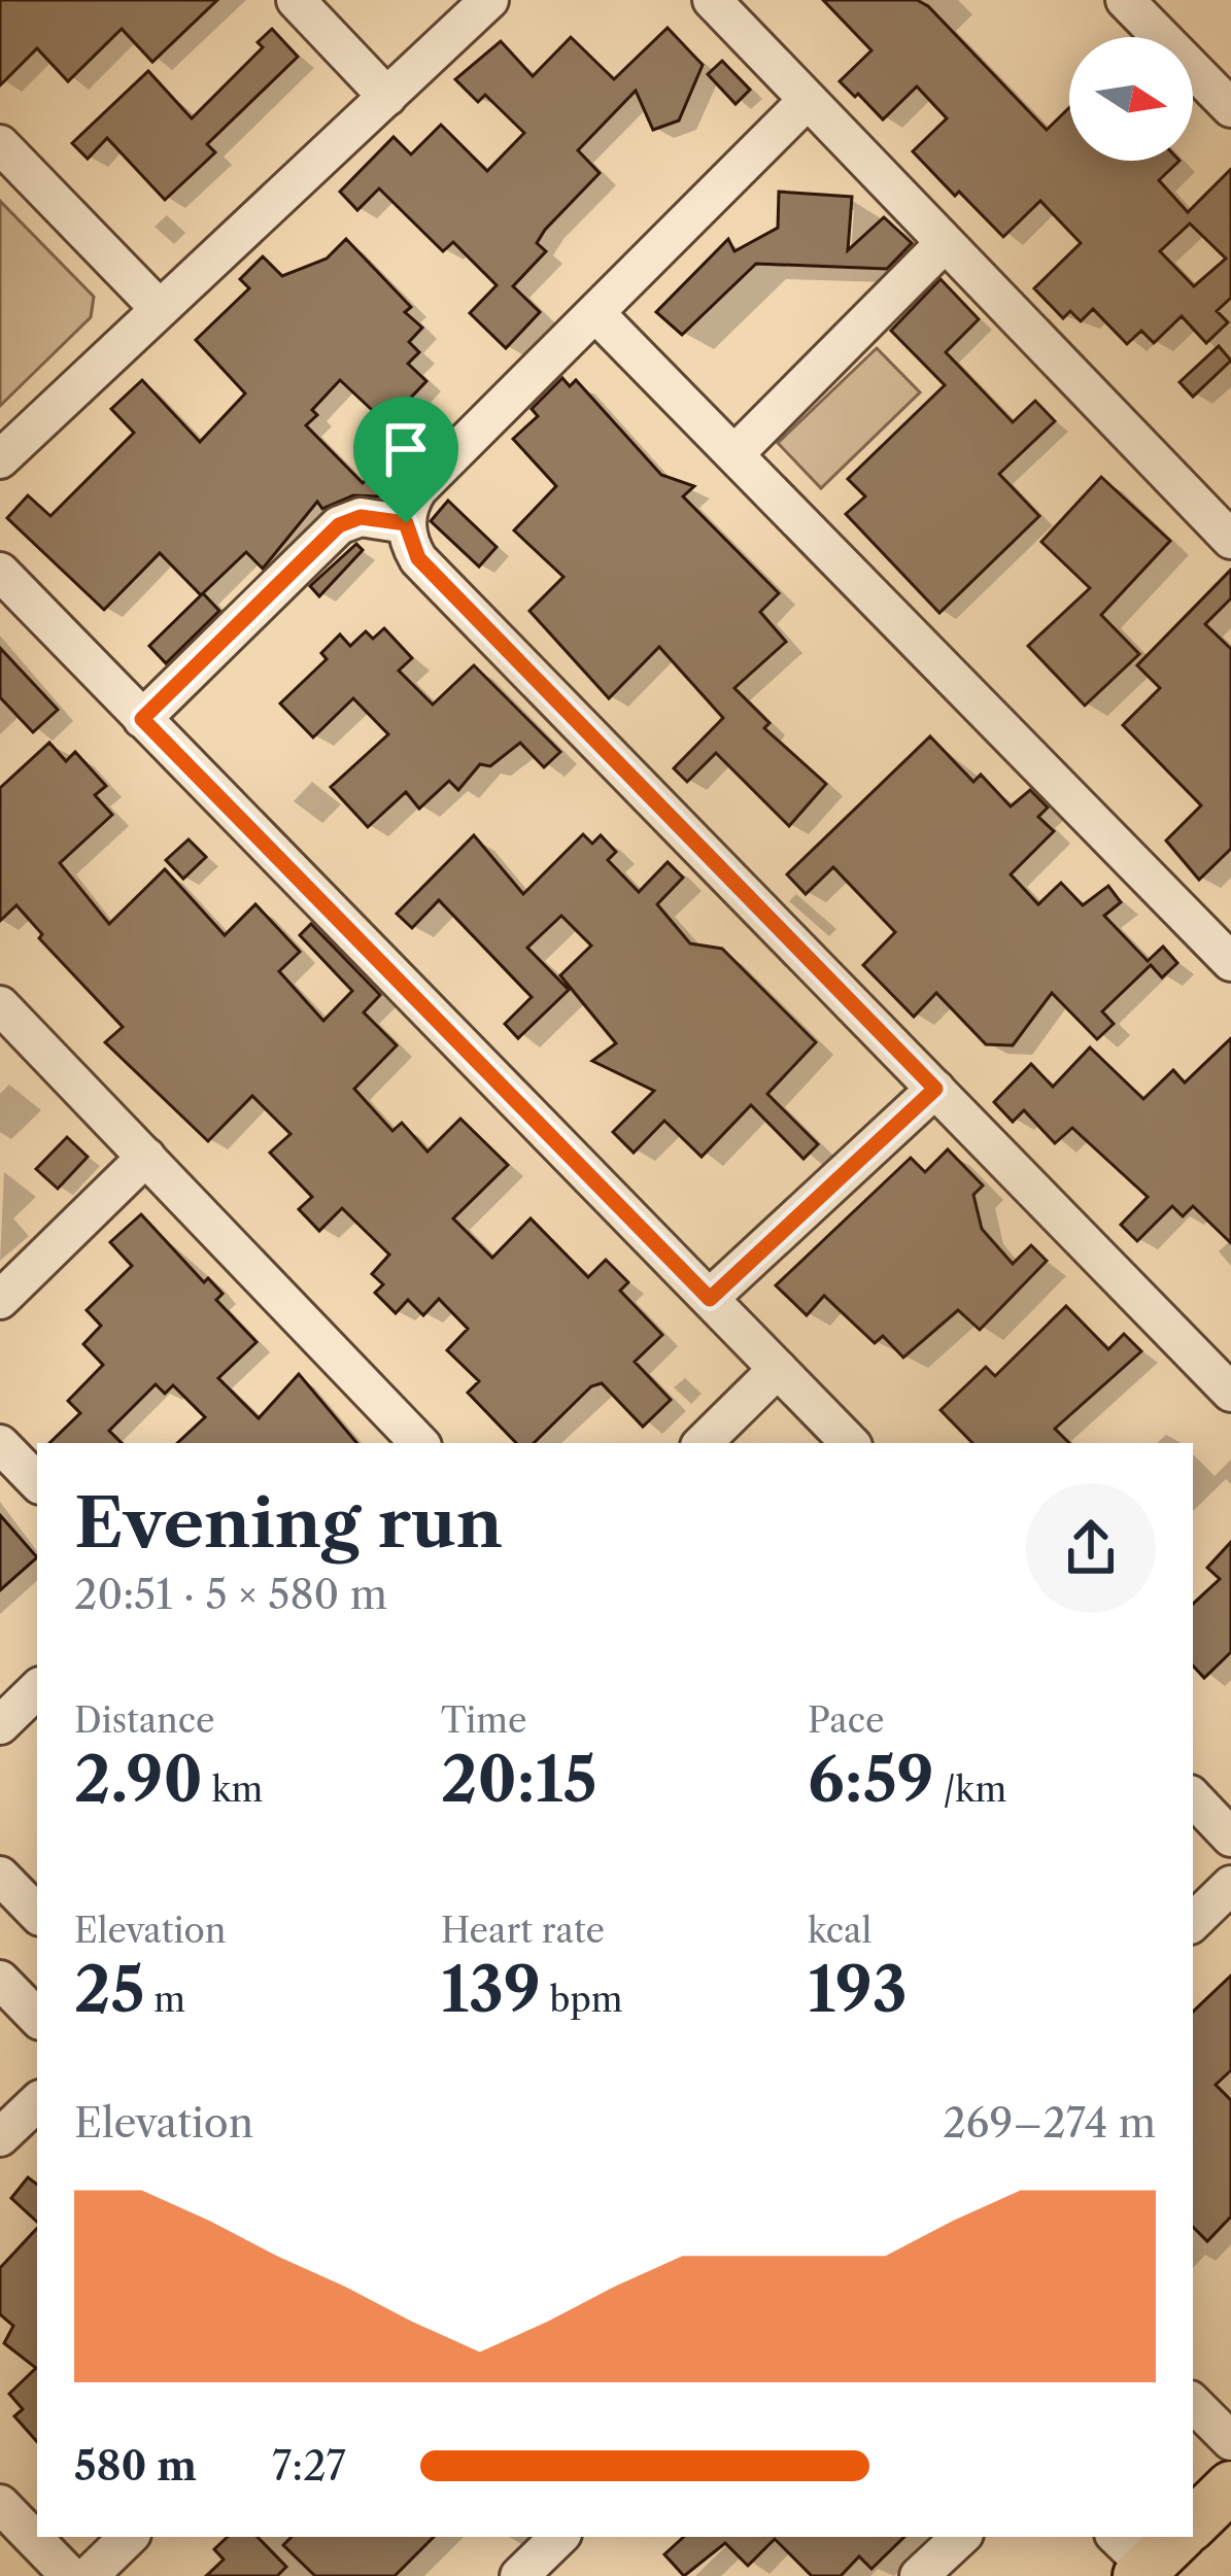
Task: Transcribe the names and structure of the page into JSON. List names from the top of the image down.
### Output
{
  "north": "right",
  "page": {
    "heading": ["Evening run", "20:51 · 5 × 580 m"],
    "stats": [
      ["Distance", "2.90 km"],
      ["Time", "20:15"],
      ["Pace", "6:59 /km"],
      ["Elevation", "25 m"],
      ["Heart rate", "139 bpm"],
      ["kcal", "193"]
    ],
    "chart": ["Elevation", "269–274 m"],
    "list": [
      {
        "name": "580 m",
        "note": "7:27"
      }
    ]
  }
}
